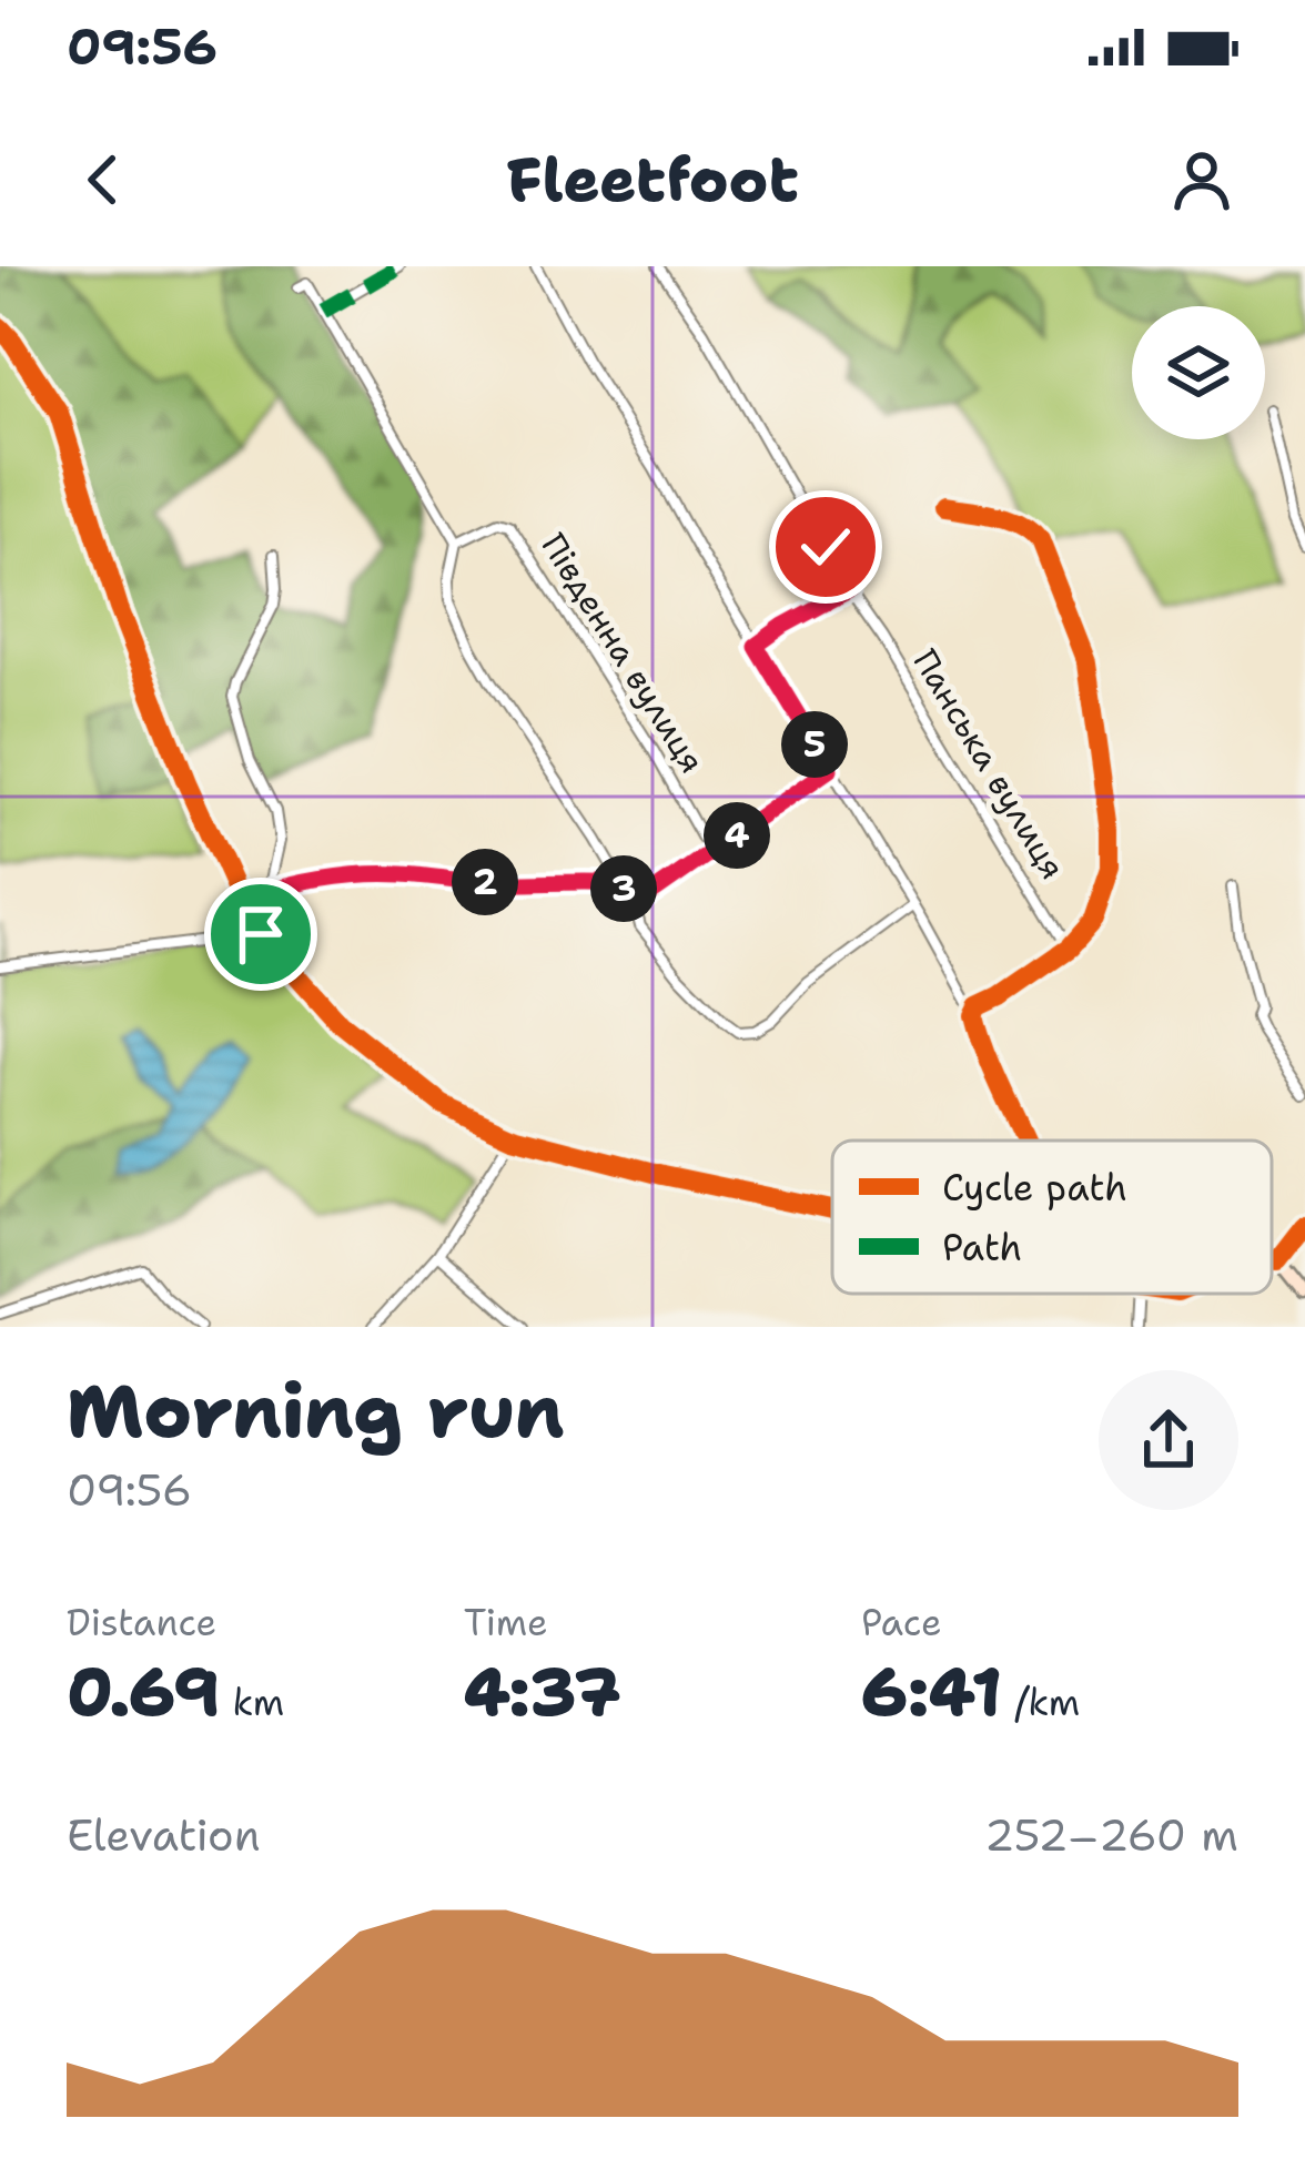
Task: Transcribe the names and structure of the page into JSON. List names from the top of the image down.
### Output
{
  "streets": {
    "street": ["Південна вулиця", "Панська вулиця"]
  },
  "legend": ["Cycle path", "Path"],
  "page": {
    "status": "09:56",
    "header": "Fleetfoot",
    "pins": [
      "5",
      "4",
      "2",
      "3"
    ],
    "heading": ["Morning run", "09:56"],
    "stats": [
      ["Distance", "0.69 km"],
      ["Time", "4:37"],
      ["Pace", "6:41 /km"]
    ],
    "chart": ["Elevation", "252–260 m"]
  }
}
